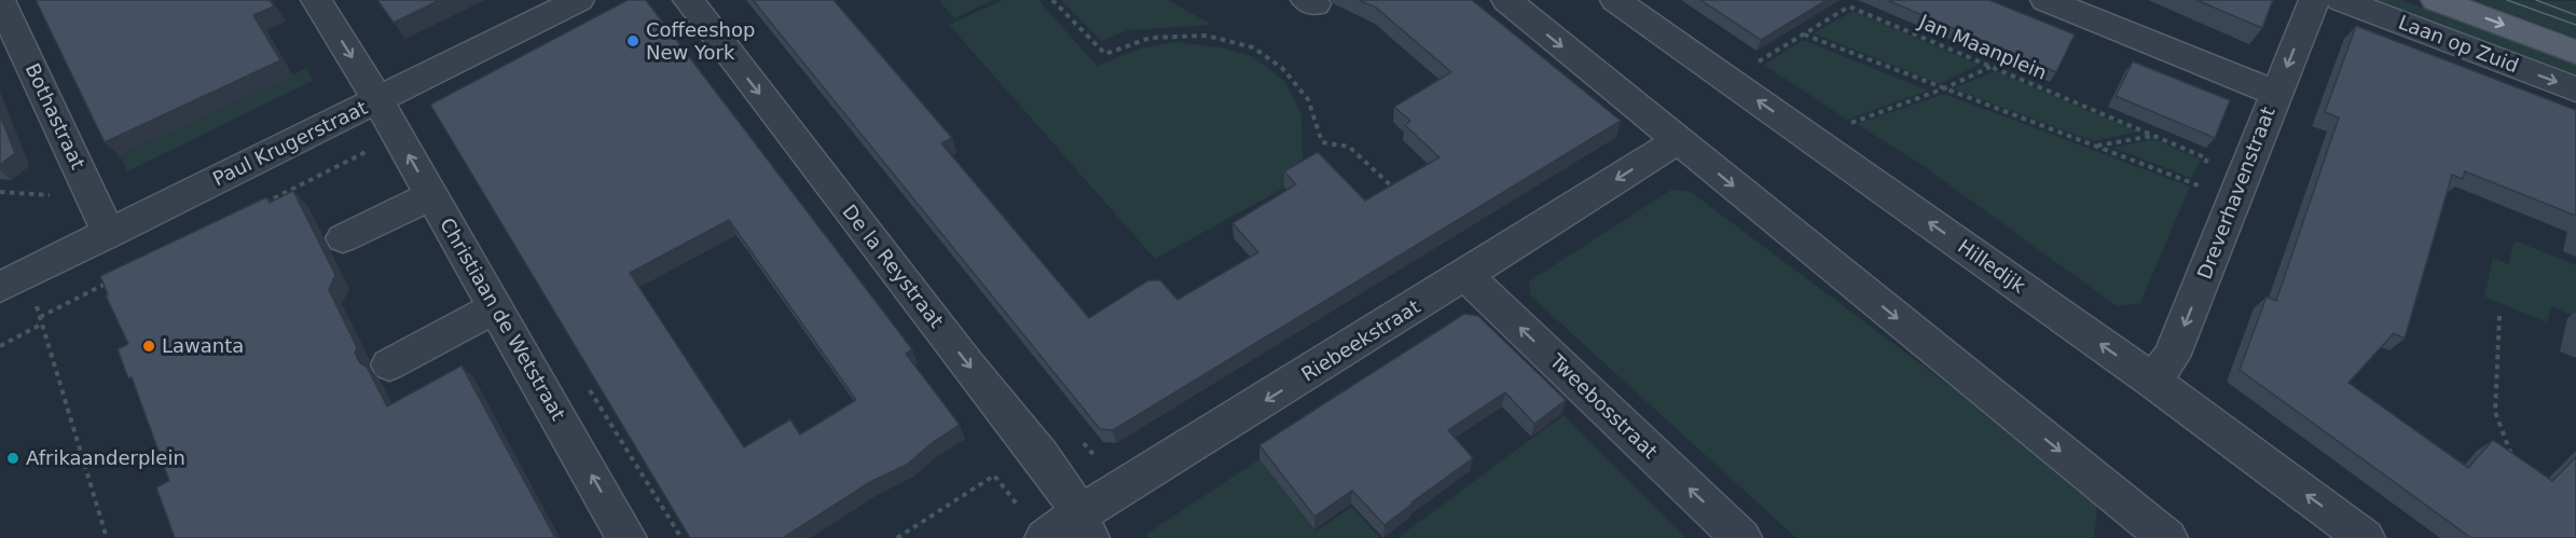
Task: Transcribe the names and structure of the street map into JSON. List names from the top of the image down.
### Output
{
  "streets": {
    "main road": ["Laan op Zuid"],
    "street": [
      "Bothastraat",
      "Paul Krugerstraat",
      "Dreverhavenstraat",
      "De la Reystraat",
      "Hilledijk",
      "Christiaan de Wetstraat",
      "Riebeekstraat",
      "Tweebosstraat"
    ],
    "path": ["Jan Maanplein"]
  },
  "crossings": [
    ["Bothastraat", "Paul Krugerstraat"],
    ["Paul Krugerstraat", "Christiaan de Wetstraat"],
    ["Dreverhavenstraat", "Hilledijk"],
    ["De la Reystraat", "Riebeekstraat"],
    ["Riebeekstraat", "Tweebosstraat"]
  ],
  "one_way": [
    "Laan op Zuid",
    "Dreverhavenstraat",
    "De la Reystraat",
    "Riebeekstraat"
  ],
  "places": ["Coffeeshop New York", "Lawanta", "Afrikaanderplein"]
}
